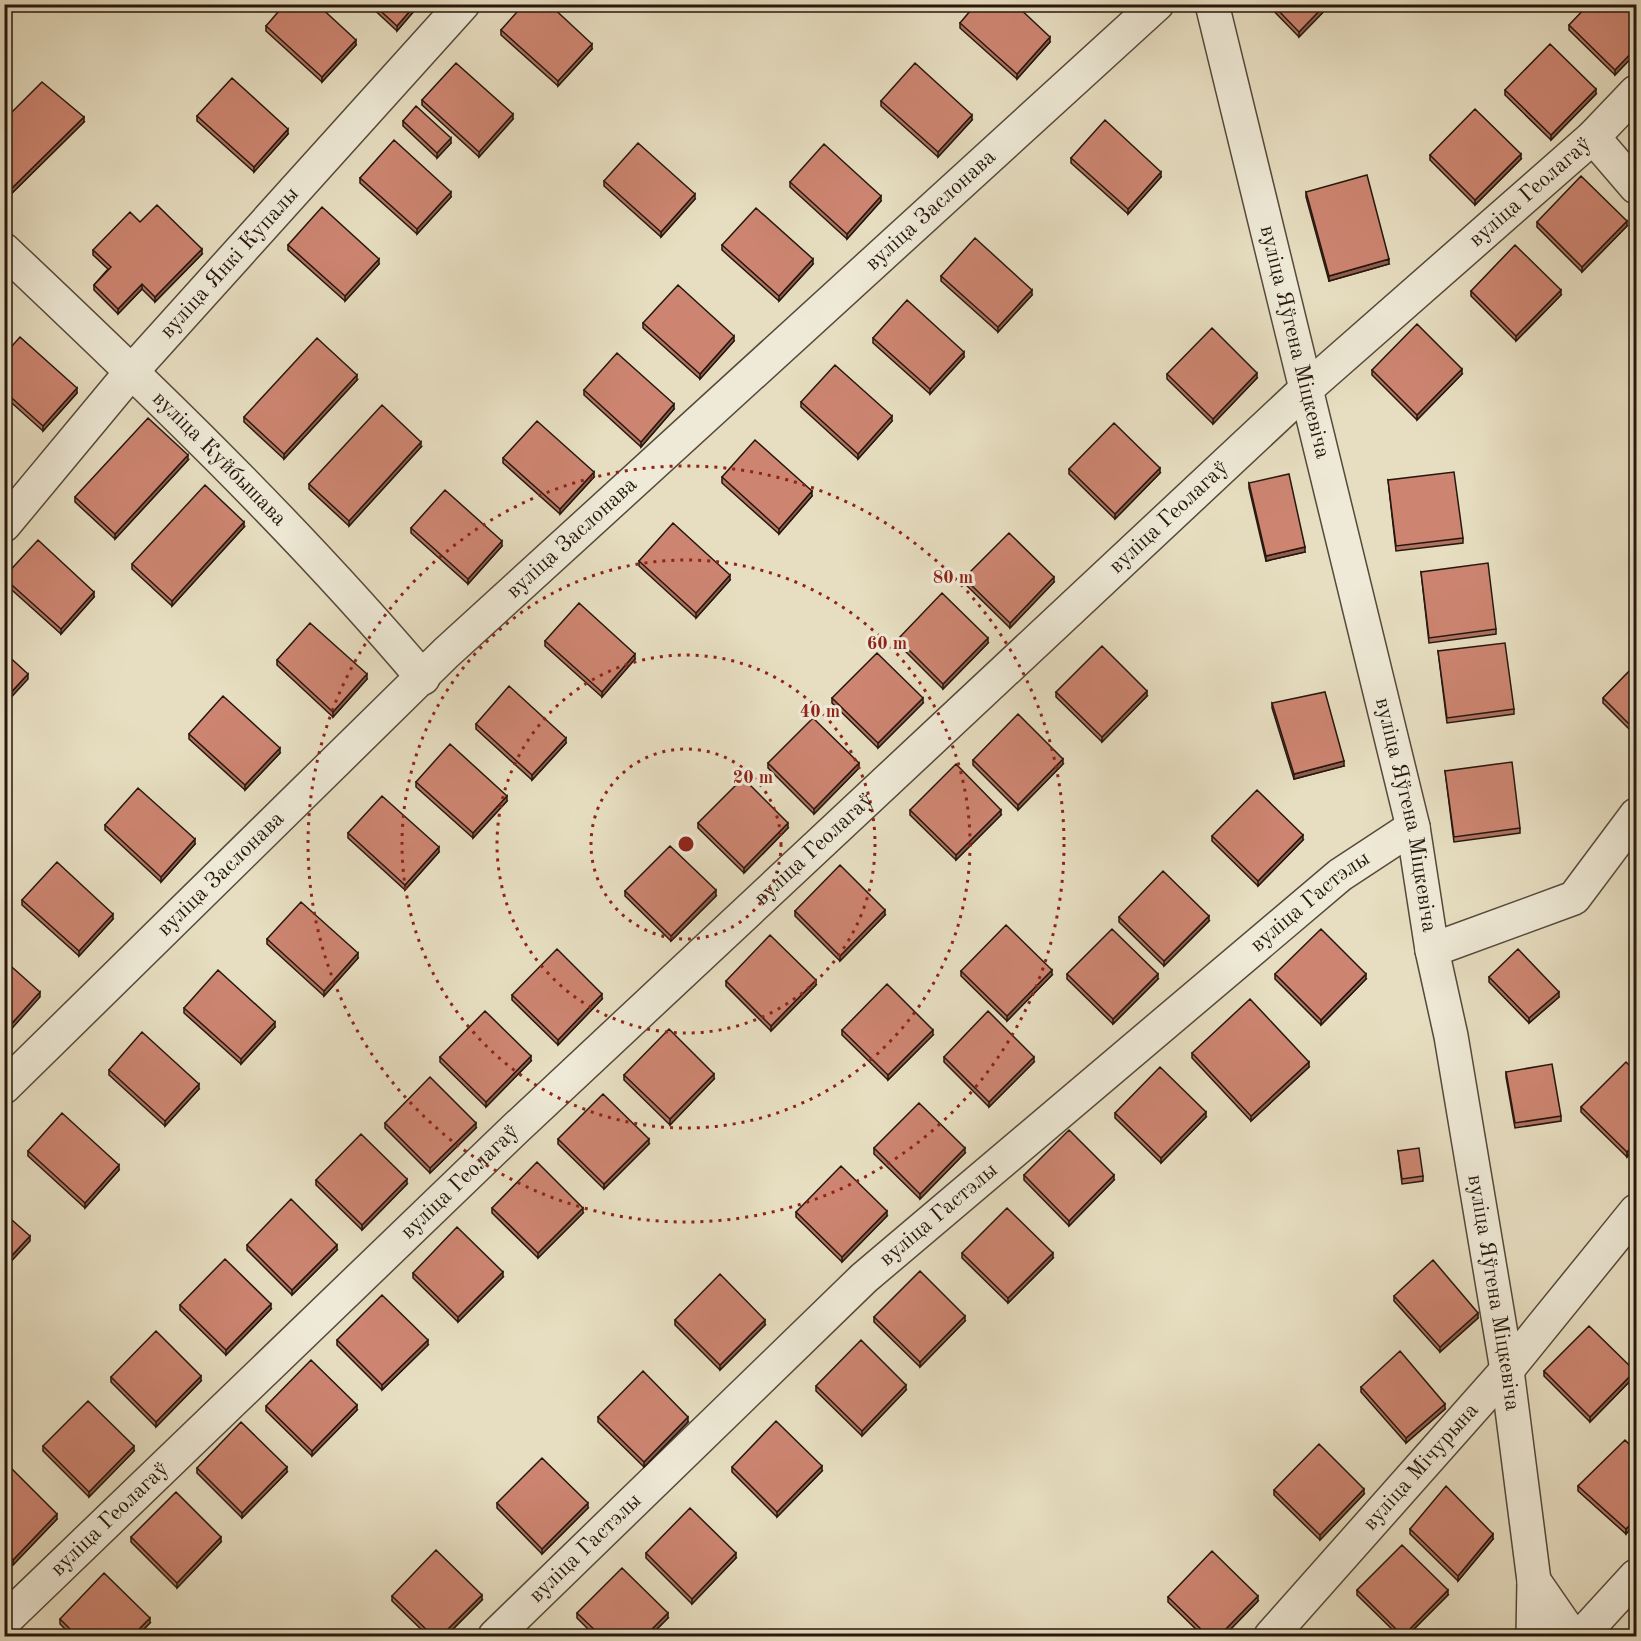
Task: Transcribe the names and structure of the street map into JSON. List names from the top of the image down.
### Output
{
  "streets": {
    "street": [
      "вуліца Геолагаў",
      "вуліца Заслонава",
      "вуліца Янкі Купалы",
      "вуліца Яўгена Міцкевіча",
      "вуліца Куйбышава",
      "вуліца Гастэлы",
      "вуліца Мічурына"
    ]
  },
  "crossings": [
    ["вуліца Геолагаў", "вуліца Яўгена Міцкевіча"],
    ["вуліца Заслонава", "вуліца Куйбышава"],
    ["вуліца Янкі Купалы", "вуліца Куйбышава"],
    ["вуліца Яўгена Міцкевіча", "вуліца Гастэлы"],
    ["вуліца Яўгена Міцкевіча", "вуліца Мічурына"]
  ],
  "rings": [
    "80 m",
    "60 m",
    "40 m",
    "20 m"
  ]
}
